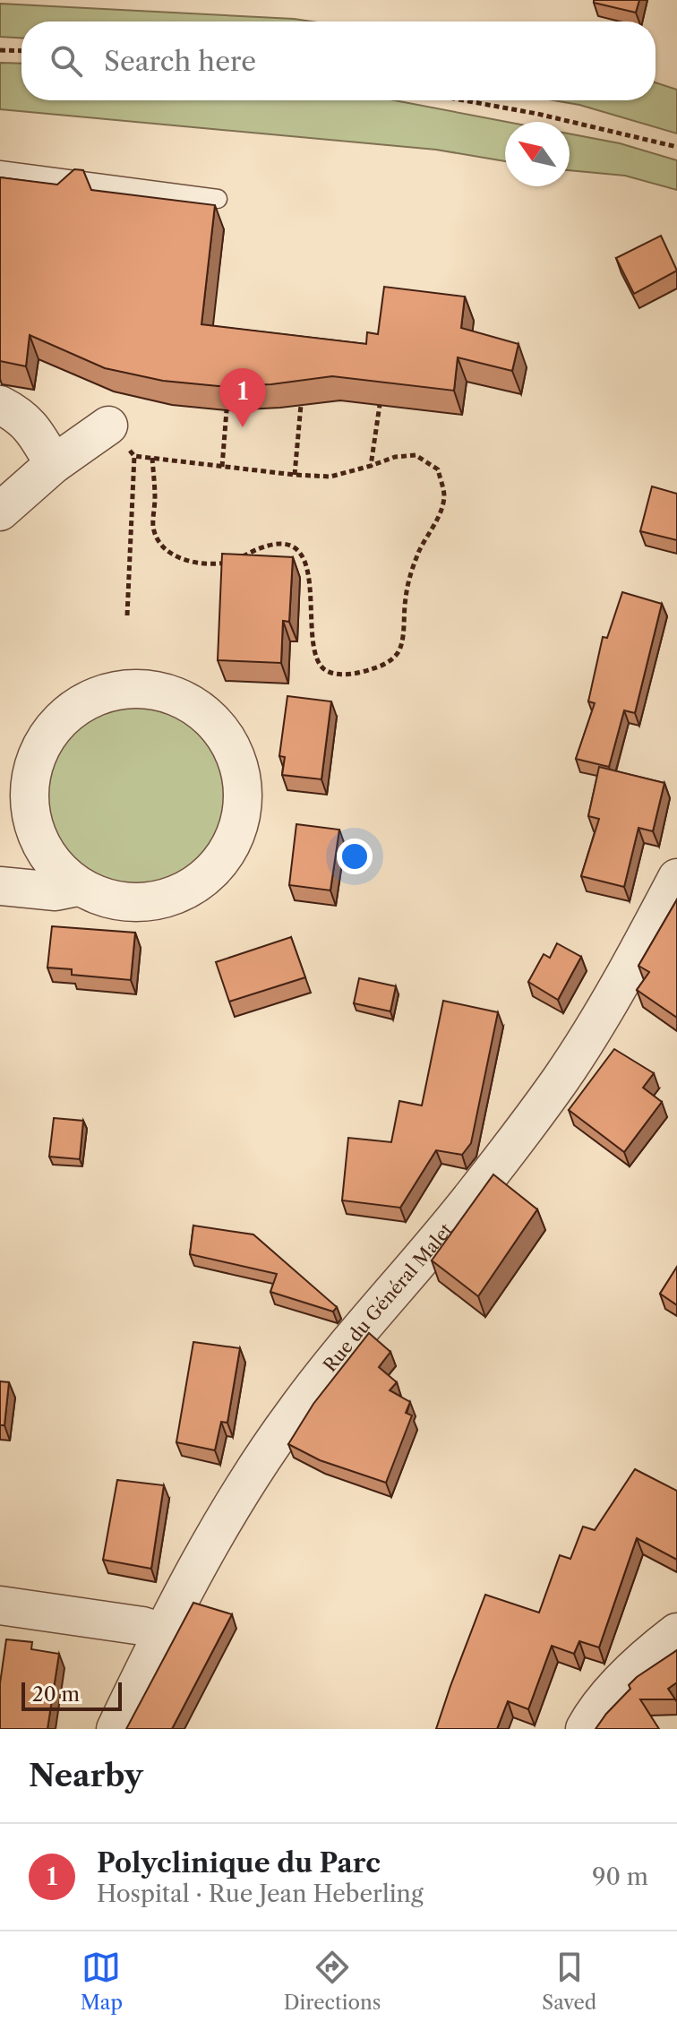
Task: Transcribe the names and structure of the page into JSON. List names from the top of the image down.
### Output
{
  "streets": {
    "street": ["Rue du Général Malet"]
  },
  "scale_bar": "20 m",
  "north": "top left",
  "page": {
    "search": "Search here",
    "pins": "1",
    "scale": "20 m",
    "heading": "Nearby",
    "list": [
      {
        "mark": "1",
        "name": "Polyclinique du Parc",
        "note": "Hospital · Rue Jean Heberling",
        "value": "90 m"
      }
    ],
    "nav": ["Map", "Directions", "Saved"]
  }
}
